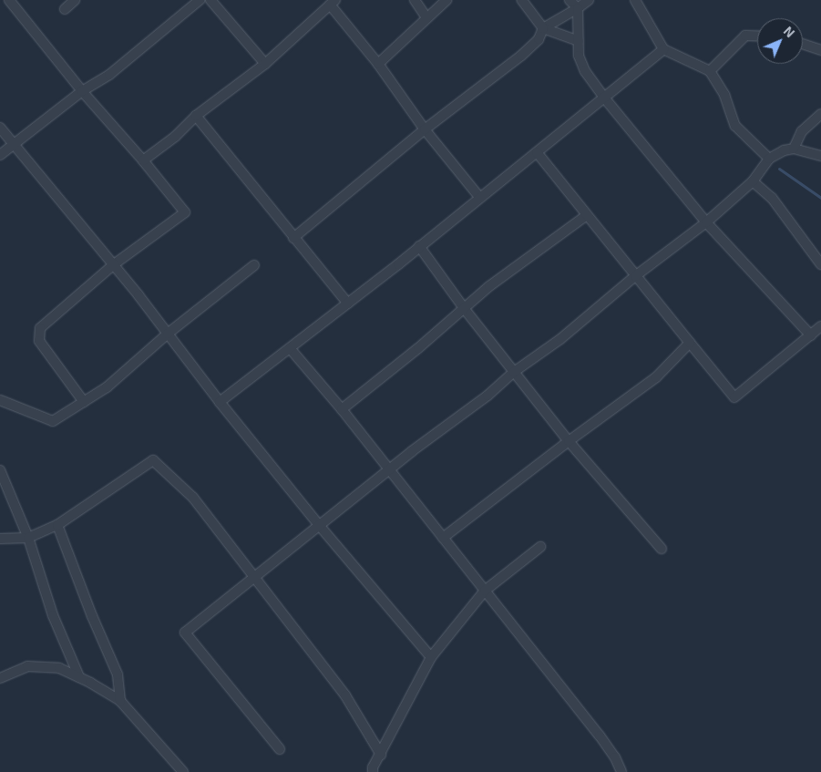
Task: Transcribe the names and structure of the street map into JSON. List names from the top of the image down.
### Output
{
  "north": "top right"
}
